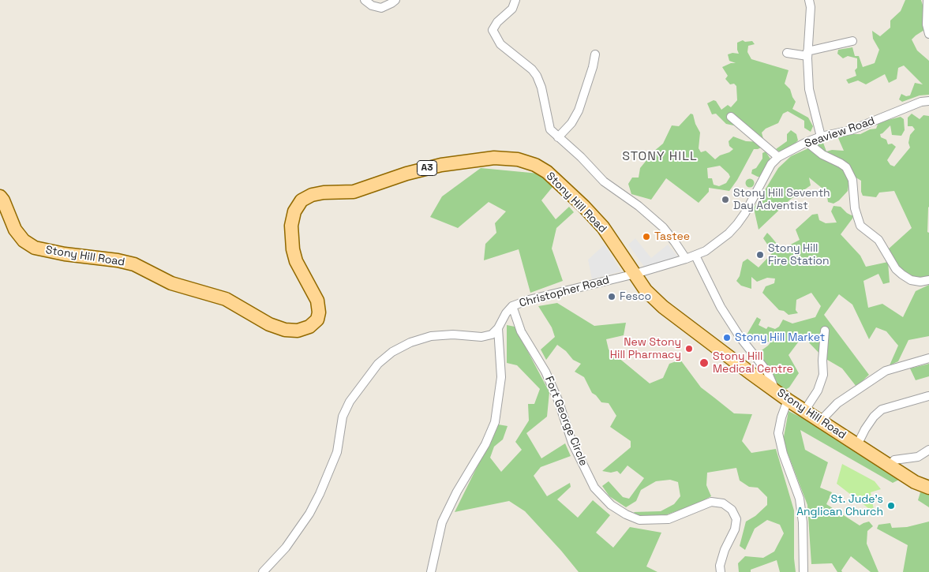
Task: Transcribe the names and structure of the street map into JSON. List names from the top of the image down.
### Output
{
  "streets": {
    "main road": ["A3", "Stony Hill Road"],
    "street": ["Seaview Road", "Christopher Road", "Fort George Circle"]
  },
  "crossings": [
    ["Seaview Road", "Stony Hill Road"],
    ["Seaview Road", "Christopher Road"],
    ["Stony Hill Road", "Christopher Road"],
    ["Christopher Road", "Fort George Circle"]
  ],
  "districts": ["STONY HILL"],
  "places": [
    "Stony Hill Seventh Day Adventist",
    "Tastee",
    "Stony Hill Fire Station",
    "Fesco",
    "Stony Hill Market",
    "New Stony Hill Pharmacy",
    "Stony Hill Medical Centre",
    "St. Jude's Anglican Church"
  ]
}
